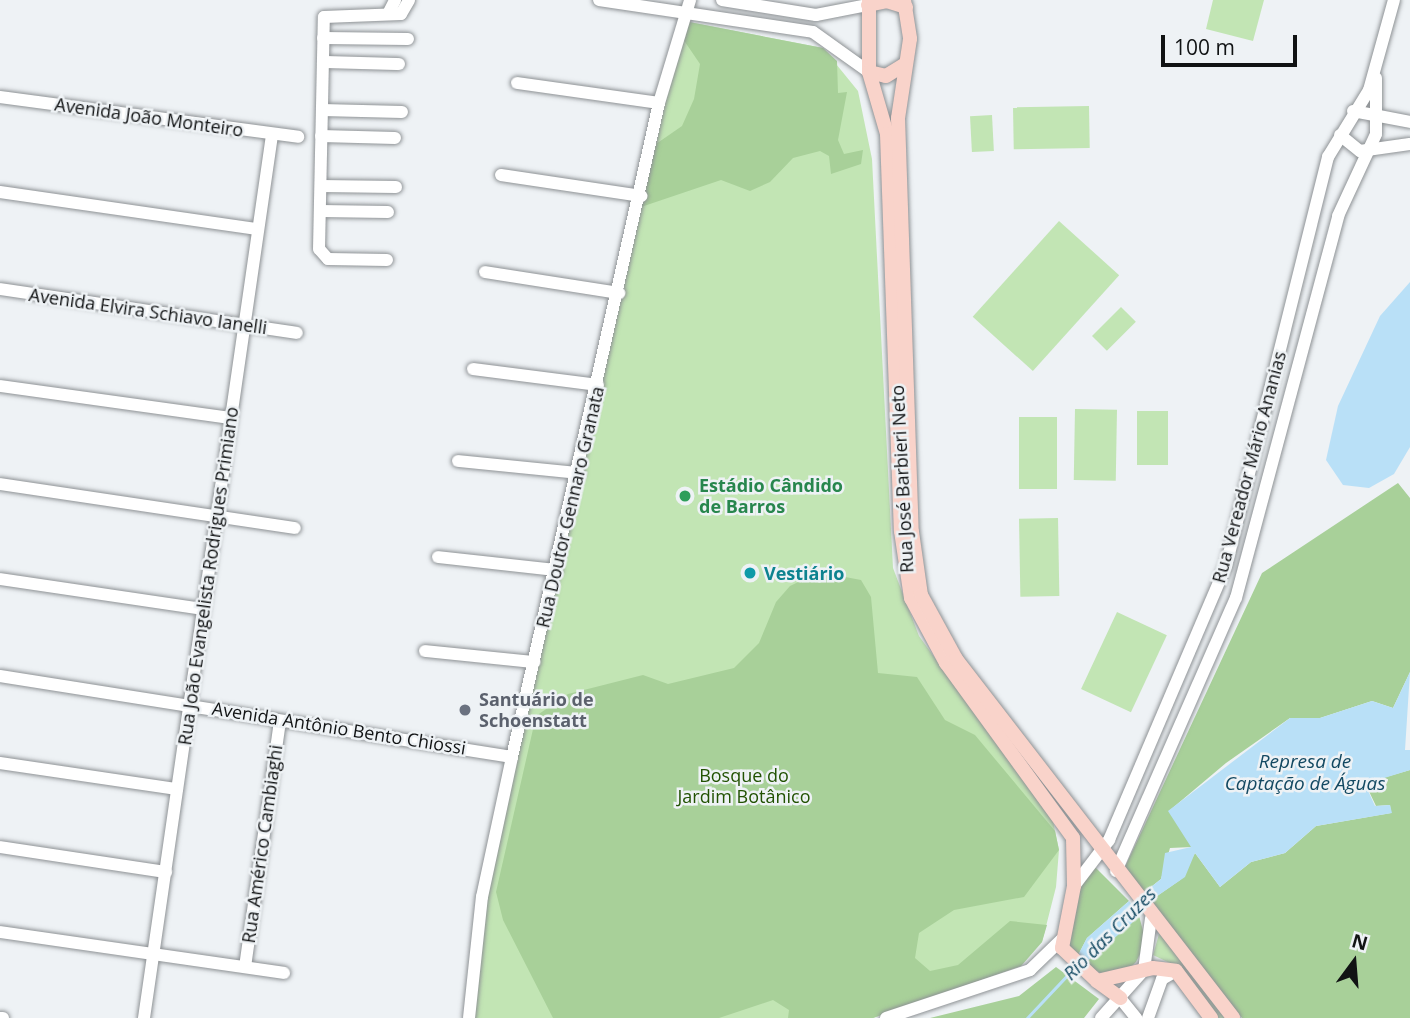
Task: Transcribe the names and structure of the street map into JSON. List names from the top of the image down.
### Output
{
  "streets": {
    "main road": ["Rua José Barbieri Neto"],
    "street": [
      "Avenida João Monteiro",
      "Avenida Elvira Schiavo Ianelli",
      "Rua Vereador Mário Ananias",
      "Rua Doutor Gennaro Granata",
      "Rua João Evangelista Rodrigues Primiano",
      "Avenida Antônio Bento Chiossi",
      "Rua Américo Cambiaghi"
    ]
  },
  "crossings": [
    ["Avenida João Monteiro", "Rua João Evangelista Rodrigues Primiano"],
    ["Avenida Elvira Schiavo Ianelli", "Rua João Evangelista Rodrigues Primiano"],
    ["Rua Vereador Mário Ananias", "Rua José Barbieri Neto"],
    ["Rua Doutor Gennaro Granata", "Avenida Antônio Bento Chiossi"],
    ["Rua João Evangelista Rodrigues Primiano", "Avenida Antônio Bento Chiossi"],
    ["Avenida Antônio Bento Chiossi", "Rua Américo Cambiaghi"]
  ],
  "water": ["Represa de Captação de Águas", "Rio das Cruzes"],
  "parks": ["Bosque do Jardim Botânico"],
  "places": ["Estádio Cândido de Barros", "Vestiário", "Santuário de Schoenstatt"],
  "scale_bar": "100 m",
  "north": "top"
}
